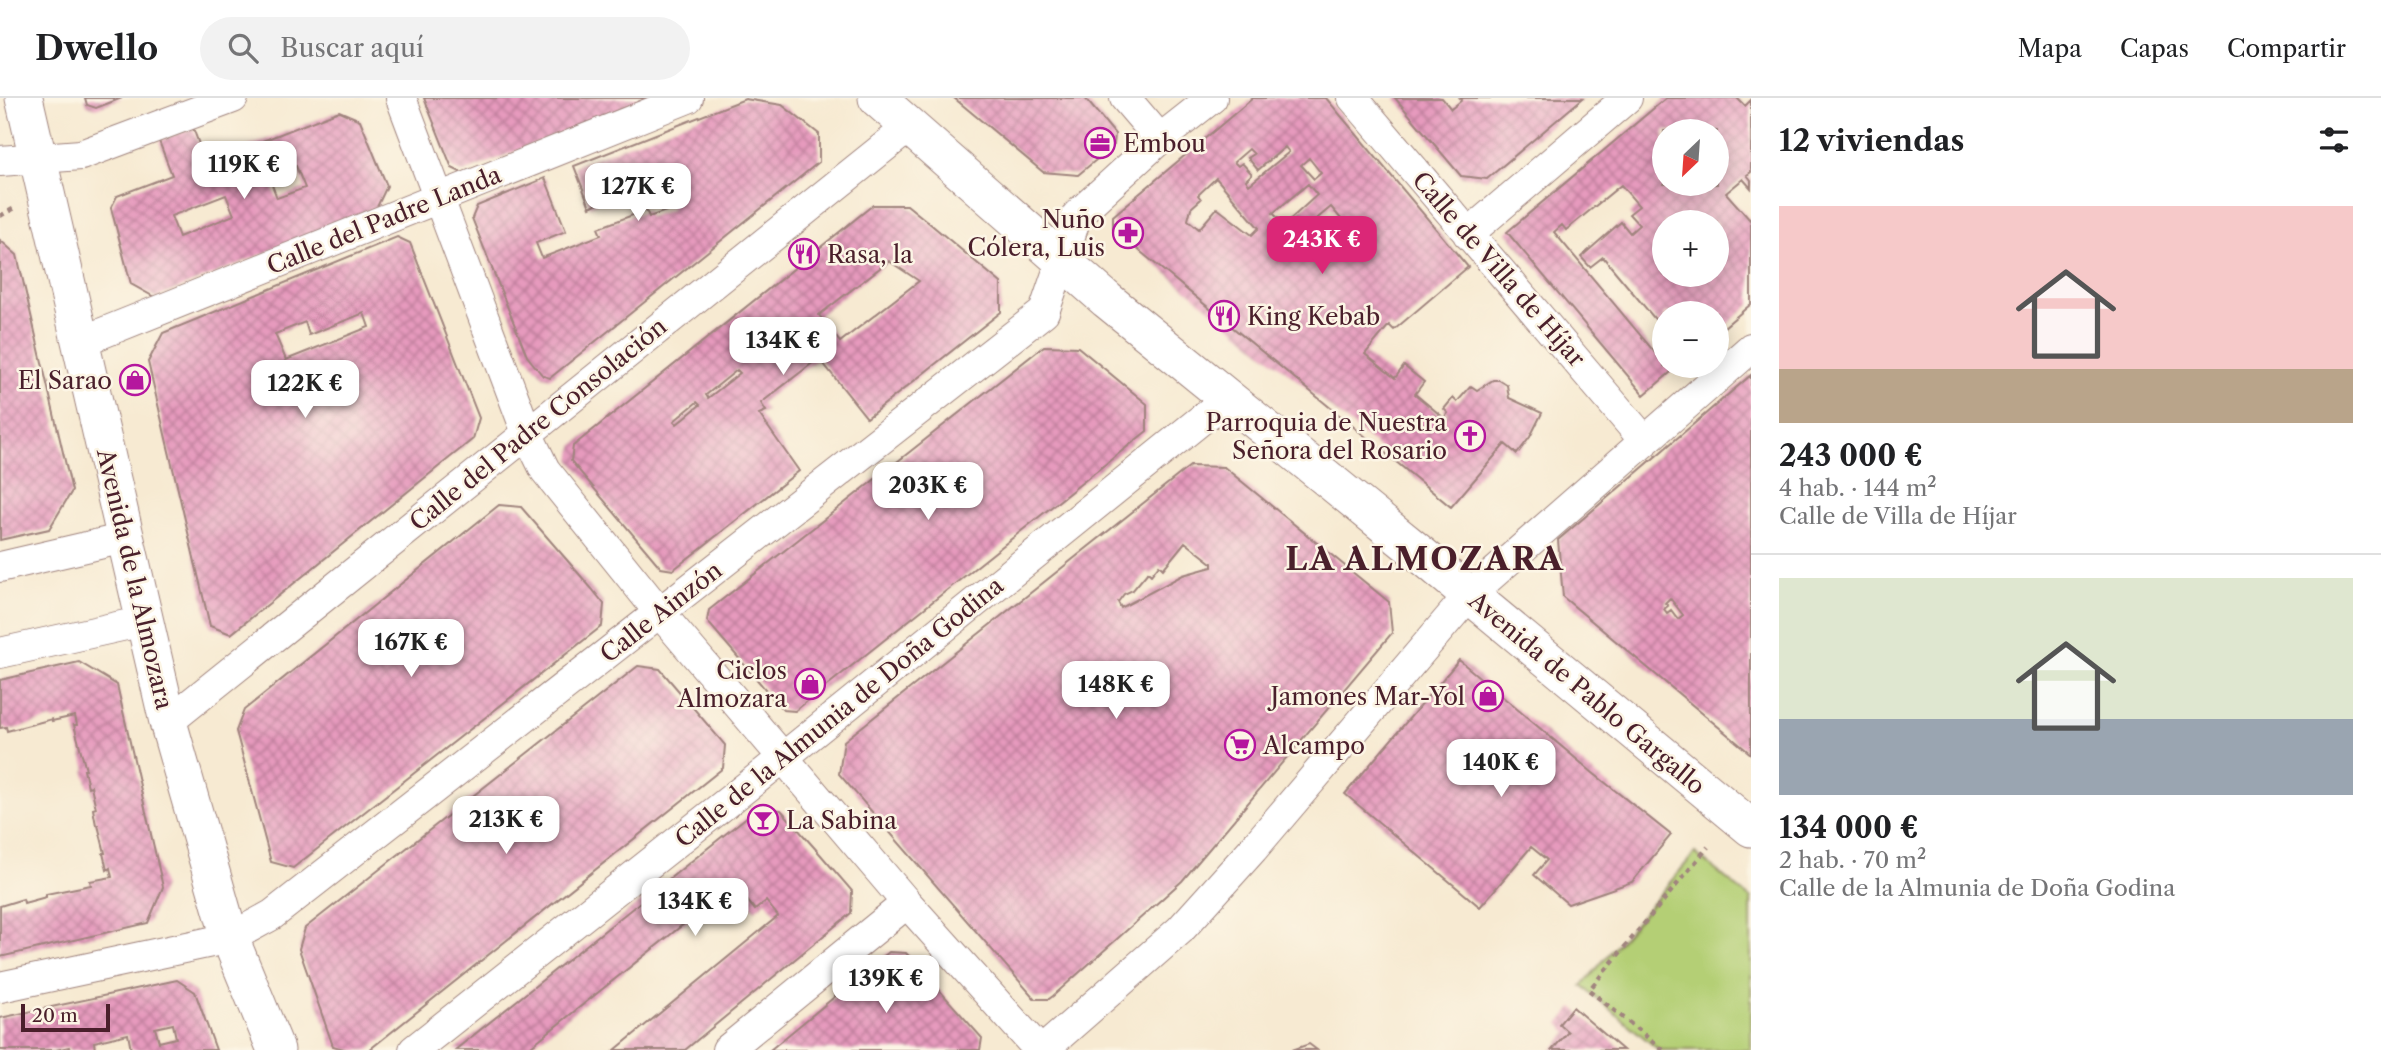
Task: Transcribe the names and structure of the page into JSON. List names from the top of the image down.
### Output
{
  "streets": {
    "street": [
      "Calle del Padre Landa",
      "Calle de Villa de Híjar",
      "Calle del Padre Consolación",
      "Avenida de la Almozara",
      "Calle Ainzón",
      "Avenida de Pablo Gargallo",
      "Calle de la Almunia de Doña Godina"
    ]
  },
  "crossings": [
    ["Calle del Padre Landa", "Avenida de la Almozara"],
    ["Calle del Padre Consolación", "Avenida de la Almozara"],
    ["Calle del Padre Consolación", "Avenida de Pablo Gargallo"],
    ["Avenida de la Almozara", "Calle Ainzón"],
    ["Calle Ainzón", "Avenida de Pablo Gargallo"],
    ["Avenida de Pablo Gargallo", "Calle de la Almunia de Doña Godina"]
  ],
  "districts": ["LA ALMOZARA"],
  "places": {
    "office": ["Embou"],
    "pharmacy": ["Nuño Cólera, Luis"],
    "restaurant": ["Rasa, la", "King Kebab"],
    "shop": ["El Sarao", "Ciclos Almozara", "Jamones Mar-Yol"],
    "church": ["Parroquia de Nuestra Señora del Rosario"],
    "supermarket": ["Alcampo"],
    "bar": ["La Sabina"]
  },
  "scale_bar": "20 m",
  "north": "bottom left",
  "page": {
    "header": "Dwello",
    "search": "Buscar aquí",
    "nav": ["Mapa", "Capas", "Compartir"],
    "heading": "12 viviendas",
    "map_buttons": ["+", "−"],
    "price": [
      "119K €",
      "127K €",
      "243K €",
      "134K €",
      "122K €",
      "203K €",
      "167K €",
      "148K €",
      "140K €",
      "213K €",
      "134K €",
      "139K €"
    ],
    "list": [
      {
        "name": "243 000 €",
        "note": "4 hab. · 144 m² · Calle de Villa de Híjar"
      },
      {
        "name": "134 000 €",
        "note": "2 hab. · 70 m² · Calle de la Almunia de Doña Godina"
      }
    ],
    "scale": "20 m"
  }
}
